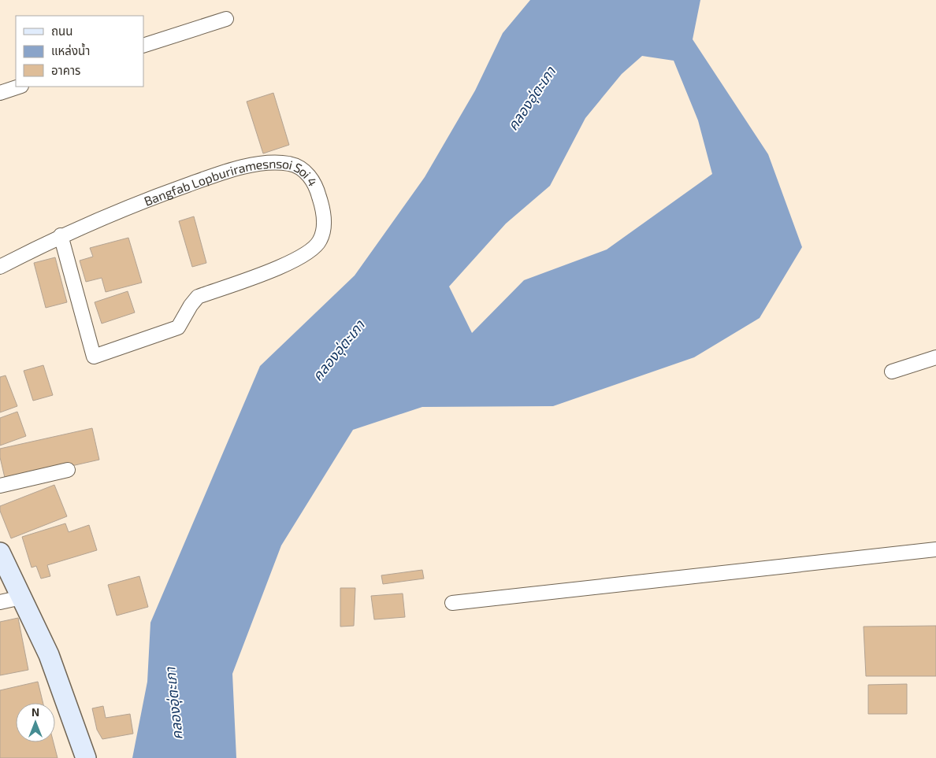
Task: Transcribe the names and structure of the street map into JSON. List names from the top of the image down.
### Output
{
  "streets": {
    "street": ["Bangfab Lopburiramesnsoi Soi 4"]
  },
  "water": ["คลองอุ่ตะเภา"],
  "legend": ["ถนน", "แหล่งน้ำ", "อาคาร"],
  "north": "top"
}
